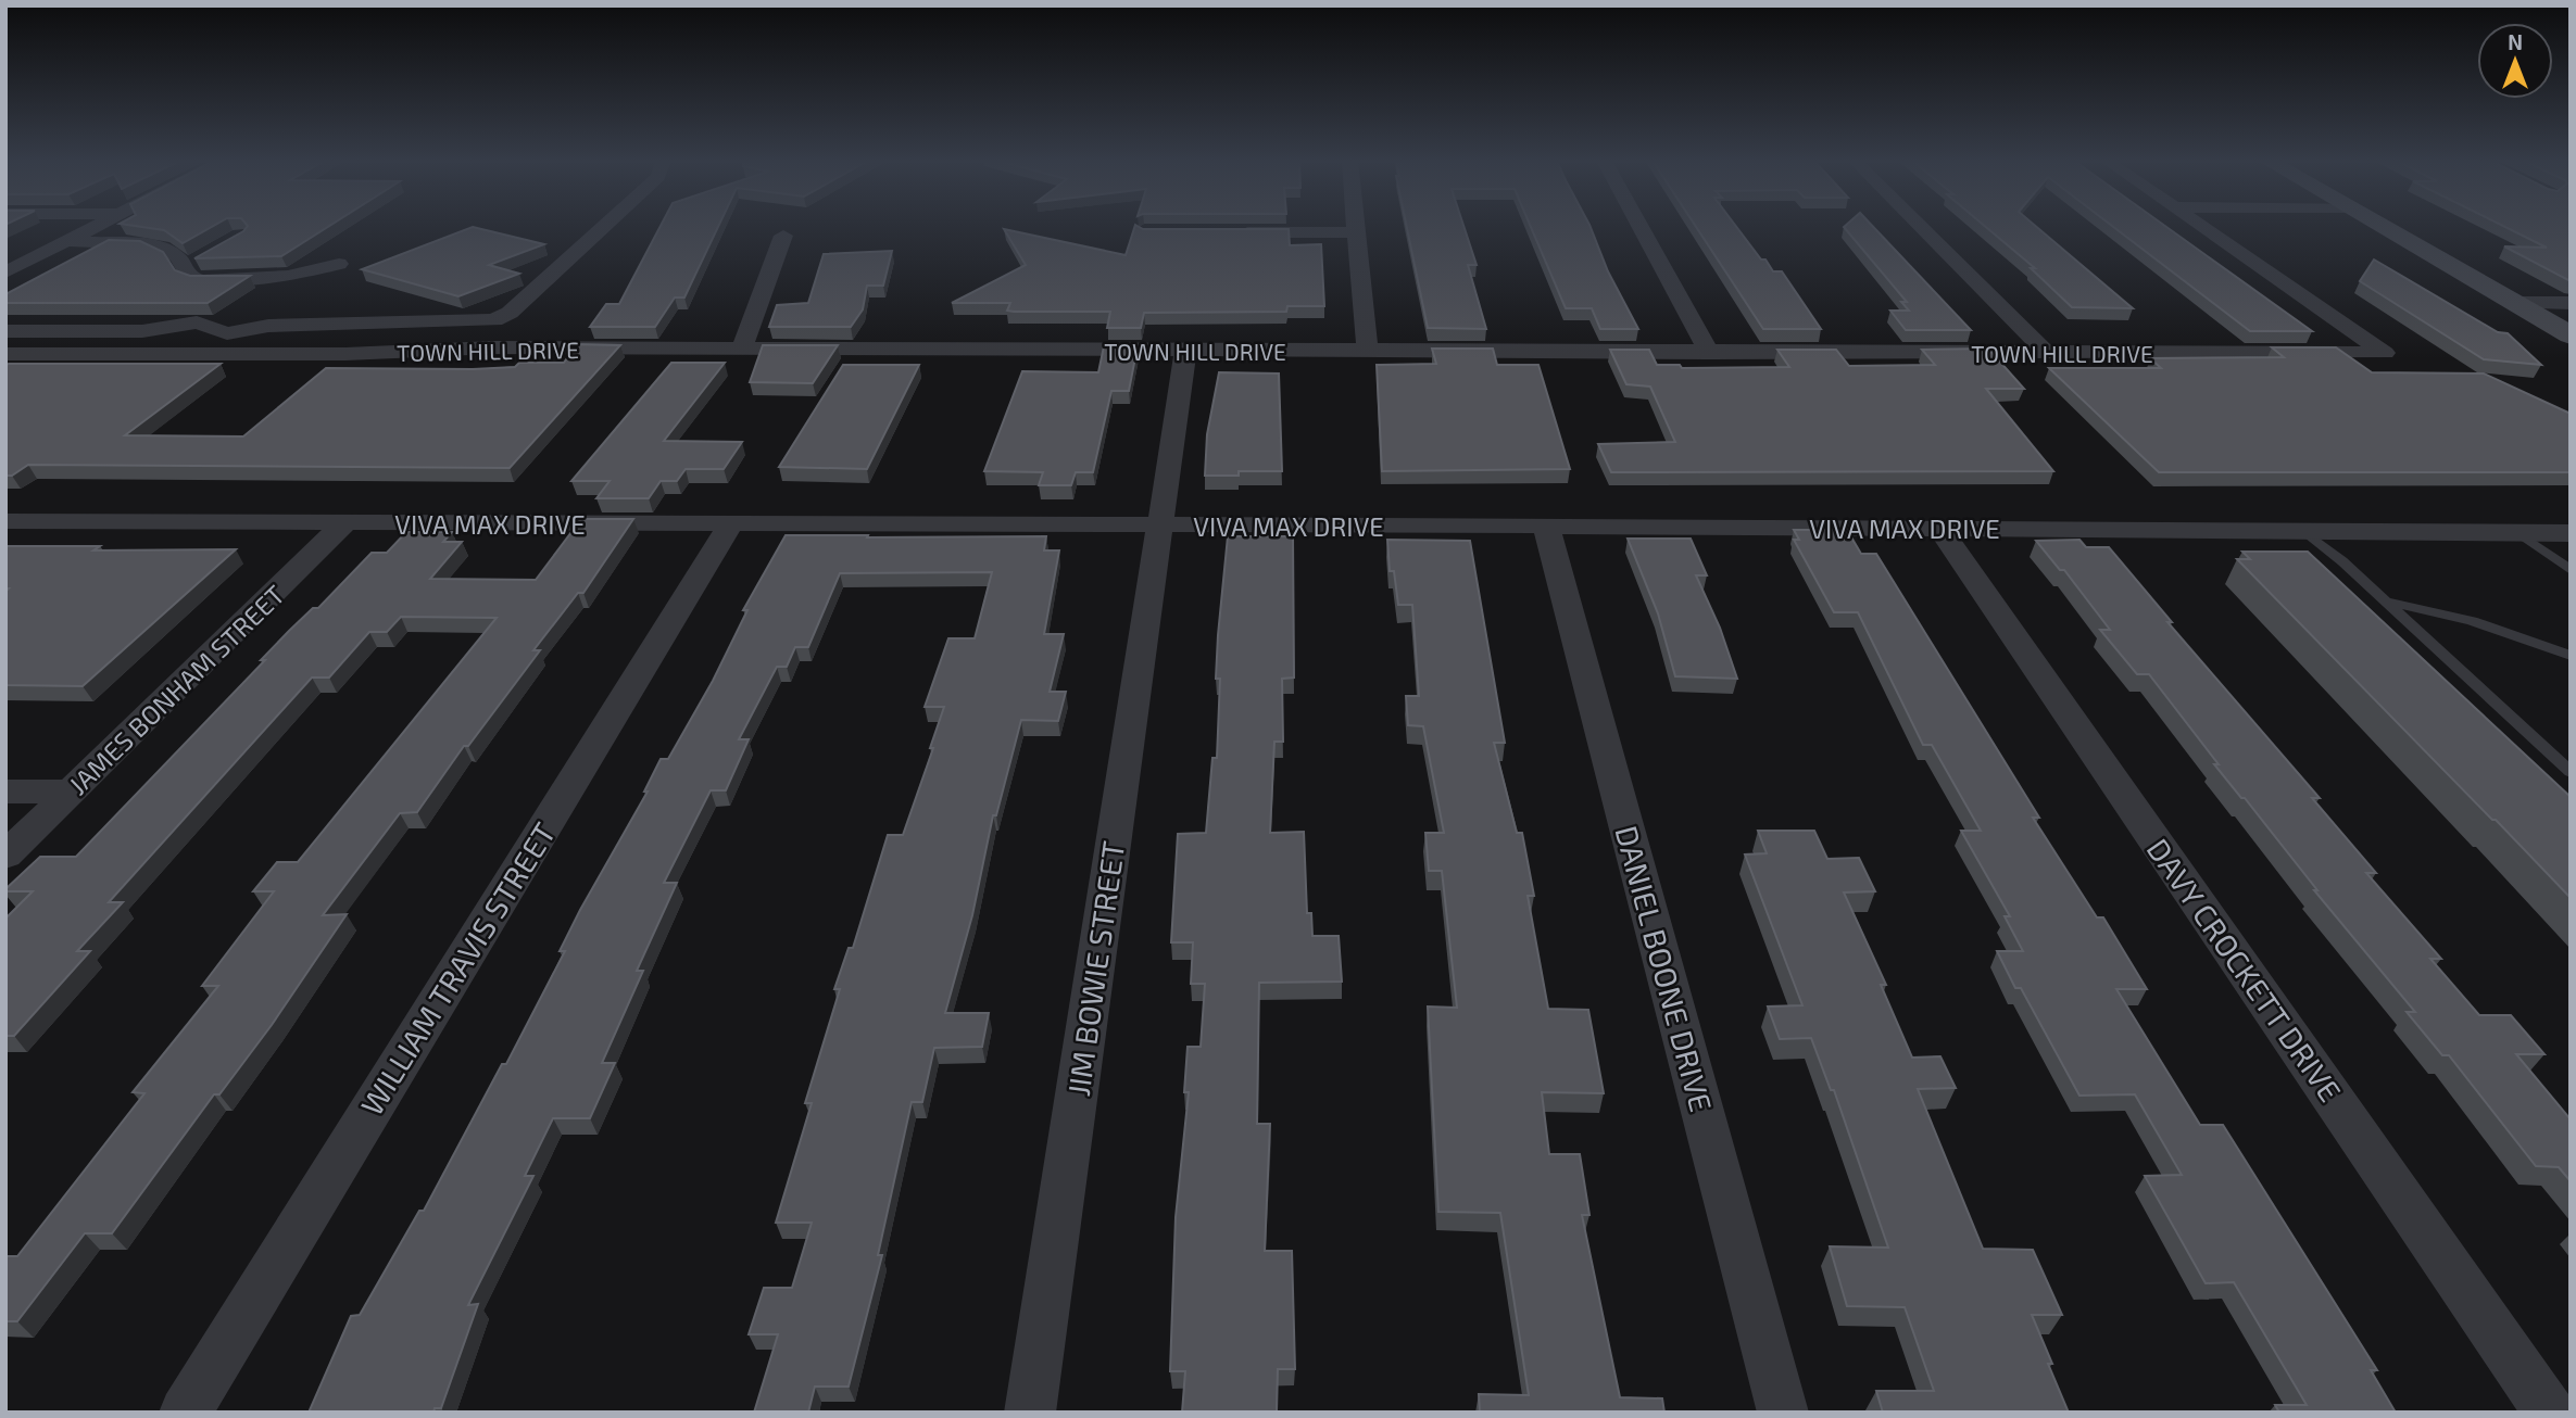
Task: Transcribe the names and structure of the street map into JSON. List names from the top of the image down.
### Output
{
  "streets": {
    "street": [
      "TOWN HILL DRIVE",
      "VIVA MAX DRIVE",
      "JAMES BONHAM STREET",
      "WILLIAM TRAVIS STREET",
      "JIM BOWIE STREET",
      "DANIEL BOONE DRIVE",
      "DAVY CROCKETT DRIVE"
    ]
  },
  "crossings": [
    ["TOWN HILL DRIVE", "JIM BOWIE STREET"],
    ["VIVA MAX DRIVE", "JAMES BONHAM STREET"],
    ["VIVA MAX DRIVE", "WILLIAM TRAVIS STREET"],
    ["VIVA MAX DRIVE", "JIM BOWIE STREET"],
    ["VIVA MAX DRIVE", "DANIEL BOONE DRIVE"],
    ["VIVA MAX DRIVE", "DAVY CROCKETT DRIVE"]
  ],
  "north": "top"
}
